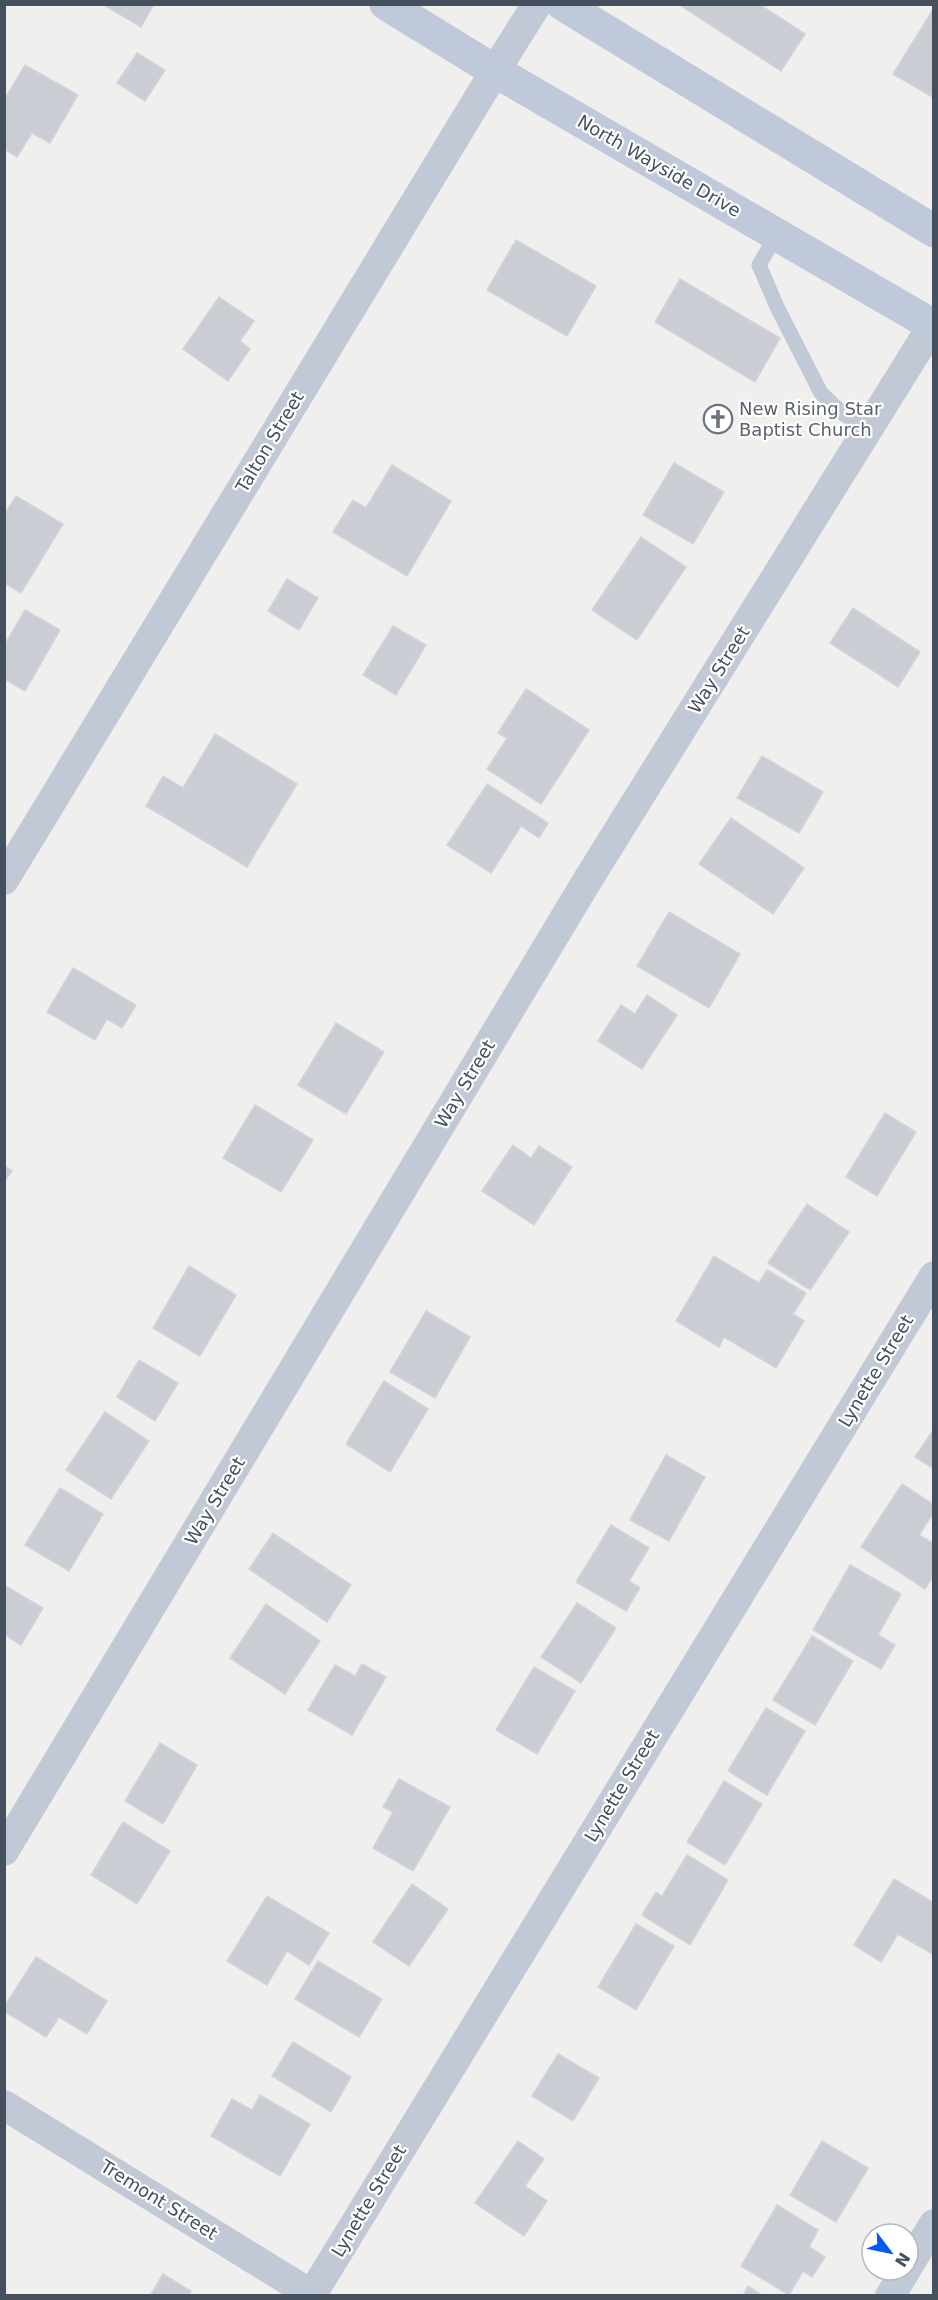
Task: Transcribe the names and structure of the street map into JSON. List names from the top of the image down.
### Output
{
  "streets": {
    "main road": ["North Wayside Drive"],
    "street": [
      "Talton Street",
      "Way Street",
      "Lynette Street",
      "Tremont Street"
    ]
  },
  "crossings": [
    ["North Wayside Drive", "Talton Street"],
    ["North Wayside Drive", "Way Street"],
    ["Lynette Street", "Tremont Street"]
  ],
  "places": {
    "church": ["New Rising Star Baptist Church"]
  },
  "north": "bottom right"
}
